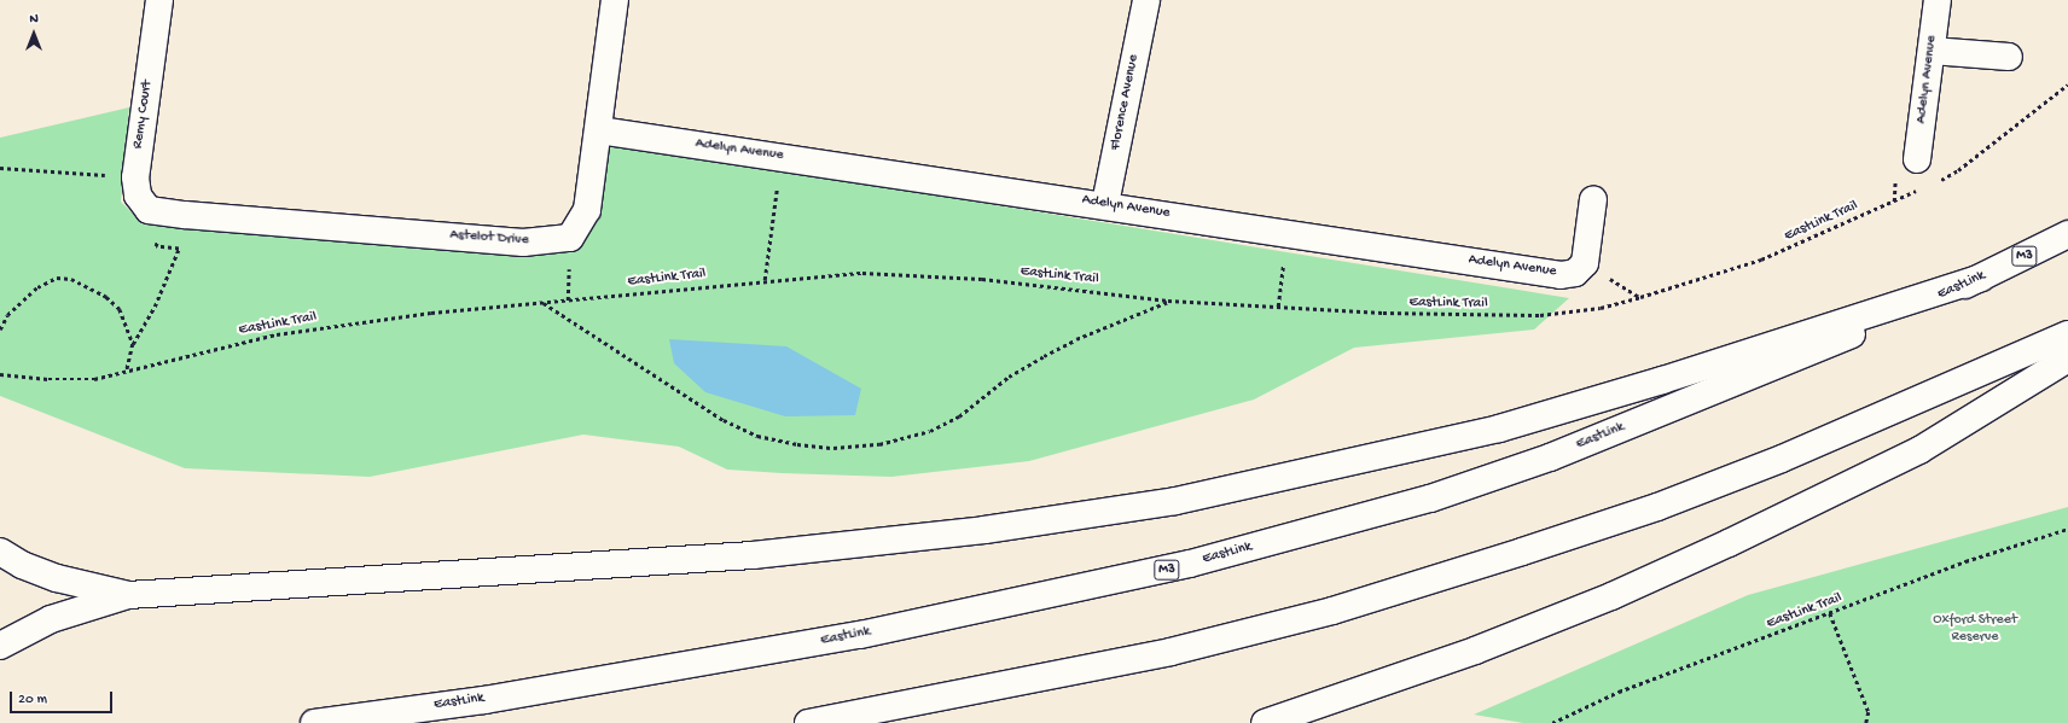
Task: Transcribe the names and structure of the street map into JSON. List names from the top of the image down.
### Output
{
  "streets": {
    "main road": [
      "Adelyn Avenue",
      "Florence Avenue",
      "Remy Court",
      "Astelot Drive",
      "M3",
      "EastLink"
    ],
    "path": ["EastLink Trail"]
  },
  "crossings": [
    ["Adelyn Avenue", "Florence Avenue"],
    ["Adelyn Avenue", "Astelot Drive"],
    ["Remy Court", "Astelot Drive"]
  ],
  "parks": ["Oxford Street Reserve"],
  "scale_bar": "20 m",
  "north": "top"
}
